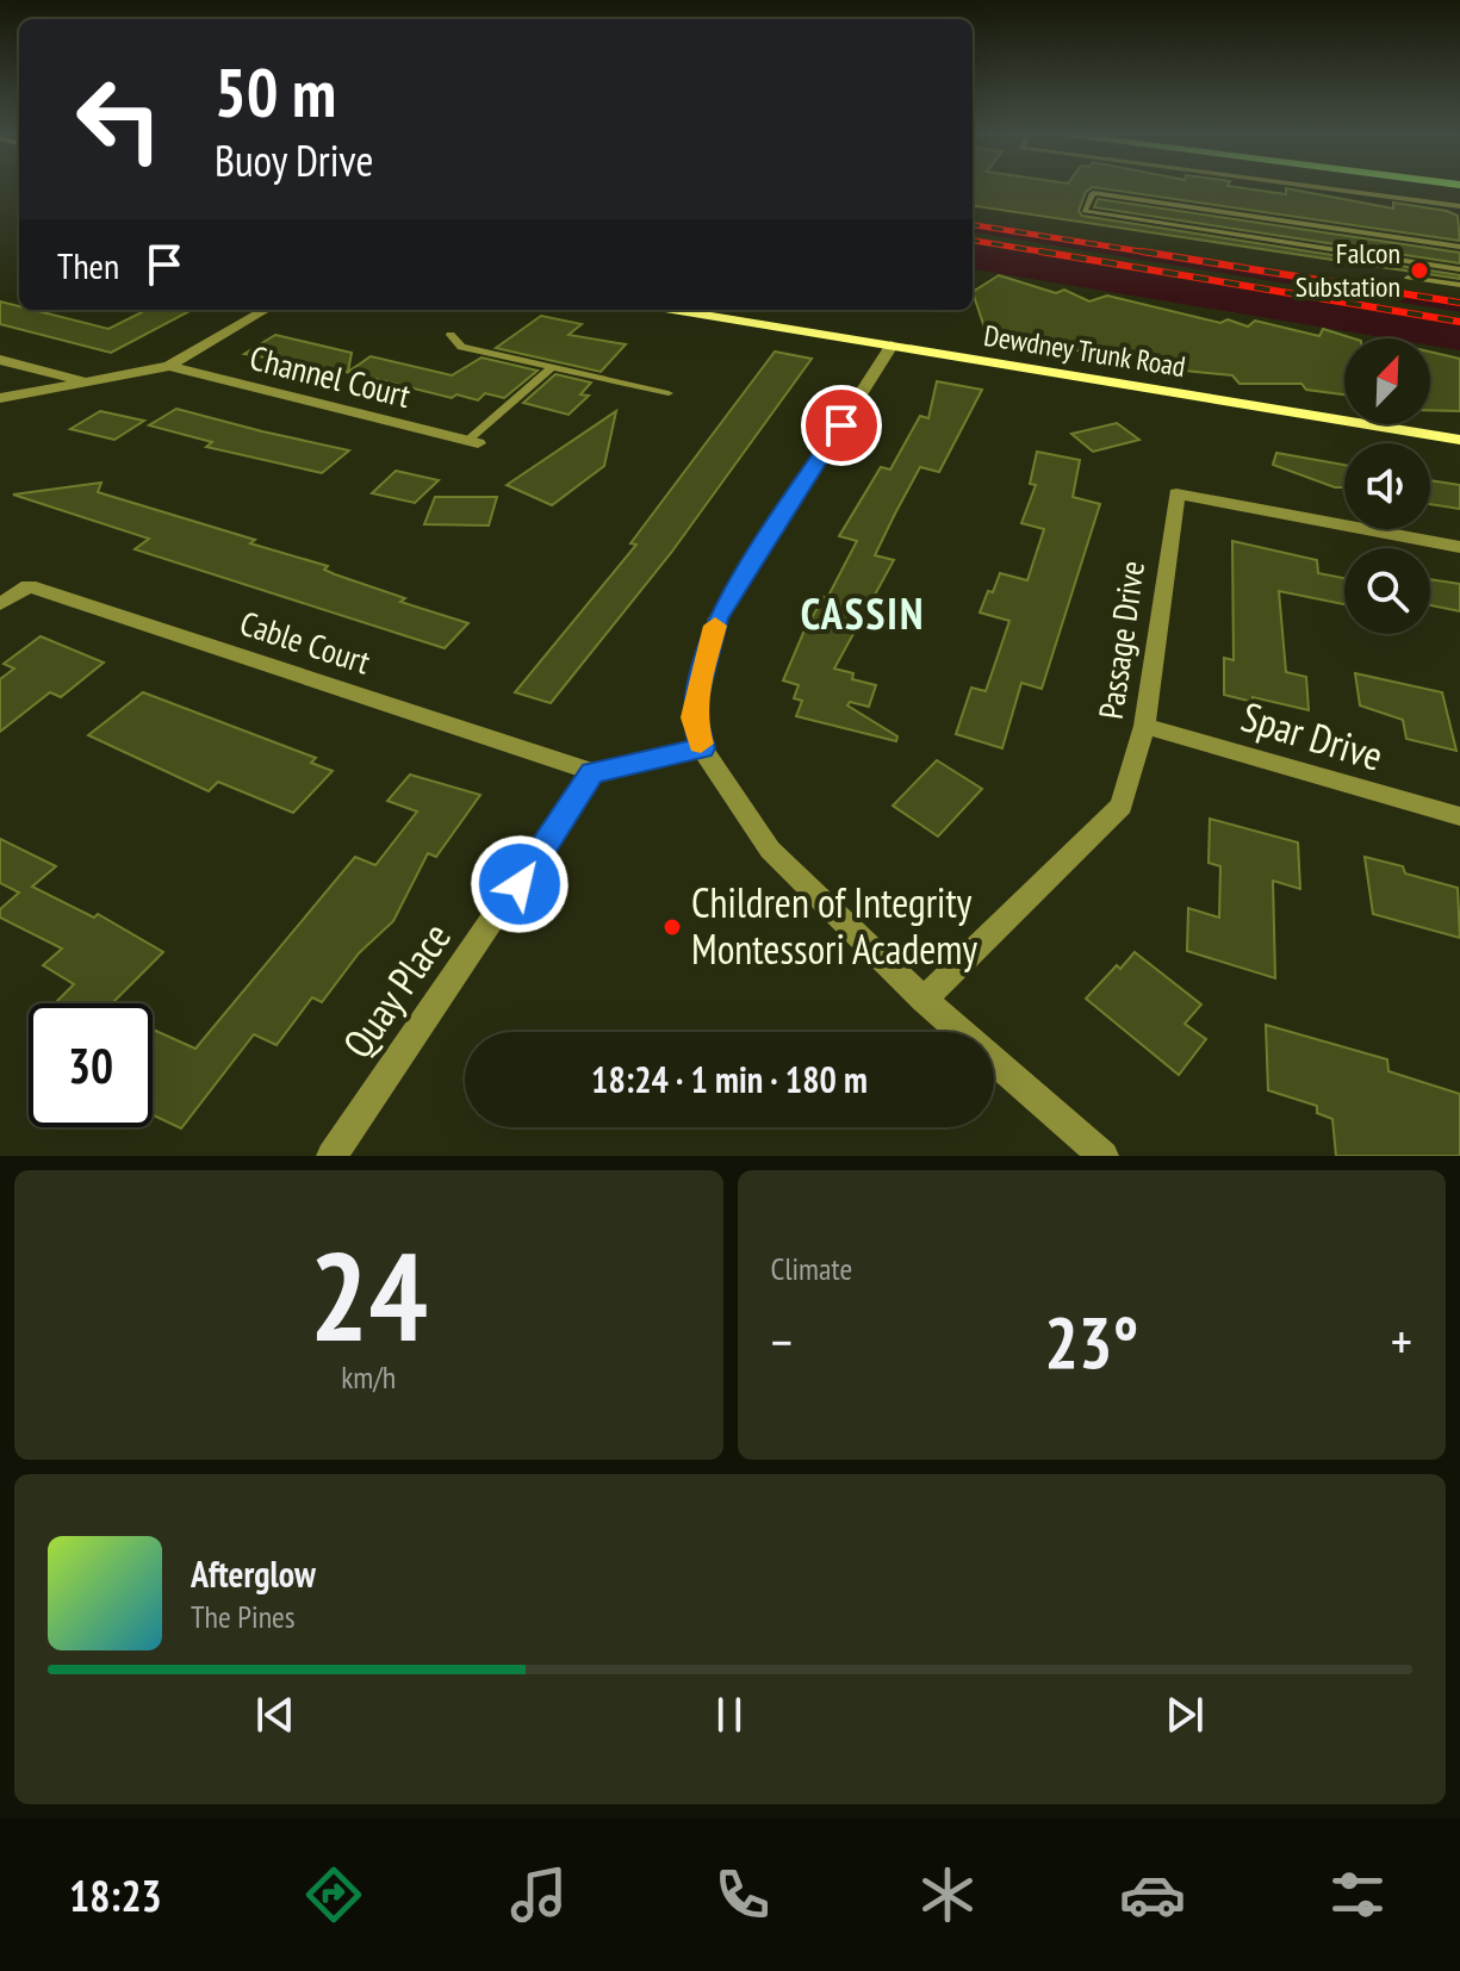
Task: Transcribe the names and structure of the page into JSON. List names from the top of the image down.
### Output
{
  "streets": {
    "main road": ["Dewdney Trunk Road"],
    "street": [
      "Channel Court",
      "Passage Drive",
      "Cable Court",
      "Spar Drive",
      "Quay Place"
    ]
  },
  "crossings": [
    ["Passage Drive", "Spar Drive"],
    ["Cable Court", "Quay Place"]
  ],
  "districts": ["CASSIN"],
  "places": ["Falcon Substation", "Children of Integrity Montessori Academy"],
  "north": "top right",
  "page": {
    "turn": ["50 m", "Buoy Drive"],
    "then": "Then",
    "limit": "30",
    "trip": "18:24 · 1 min · 180 m",
    "tile": [
      ["24", "km/h"],
      "Climate"
    ],
    "heat": ["−", "23°", "+"],
    "song": ["Afterglow", "The Pines"],
    "tabs": "18:23"
  }
}
